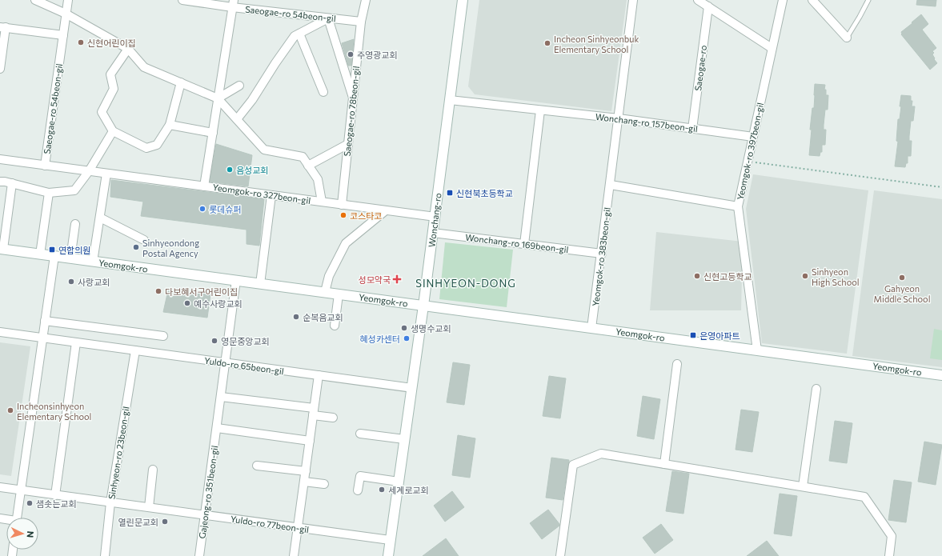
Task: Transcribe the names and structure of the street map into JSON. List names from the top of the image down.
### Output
{
  "streets": {
    "main road": ["Wonchang-ro", "Yeomgok-ro"],
    "street": [
      "Saeogae-ro 54beon-gil",
      "Saeogae-ro",
      "Saeogae-ro 78beon-gil",
      "Wonchang-ro 157beon-gil",
      "Yeomgok-ro 397beon-gil",
      "Yeomgok-ro 327beon-gil",
      "Wonchang-ro 169beon-gil",
      "Yeomgok-ro 383beon-gil",
      "Yuldo-ro 65beon-gil",
      "Sinhyeon-ro 23beon-gil",
      "Gajeong-ro 351beon-gil",
      "Yuldo-ro 77beon-gil"
    ]
  },
  "crossings": [
    ["Saeogae-ro 54beon-gil", "Saeogae-ro 78beon-gil"],
    ["Saeogae-ro 54beon-gil", "Yeomgok-ro 327beon-gil"],
    ["Saeogae-ro", "Wonchang-ro 157beon-gil"],
    ["Saeogae-ro 78beon-gil", "Yeomgok-ro 327beon-gil"],
    ["Wonchang-ro 157beon-gil", "Yeomgok-ro 397beon-gil"],
    ["Wonchang-ro 157beon-gil", "Wonchang-ro"],
    ["Wonchang-ro 157beon-gil", "Yeomgok-ro 383beon-gil"],
    ["Yeomgok-ro 397beon-gil", "Yeomgok-ro"],
    ["Yeomgok-ro 327beon-gil", "Wonchang-ro"],
    ["Yeomgok-ro 327beon-gil", "Yeomgok-ro"],
    ["Wonchang-ro", "Wonchang-ro 169beon-gil"],
    ["Wonchang-ro", "Yeomgok-ro"],
    ["Wonchang-ro", "Yuldo-ro 65beon-gil"],
    ["Wonchang-ro", "Yuldo-ro 77beon-gil"],
    ["Wonchang-ro 169beon-gil", "Yeomgok-ro 383beon-gil"],
    ["Yeomgok-ro 383beon-gil", "Yeomgok-ro"],
    ["Yeomgok-ro", "Gajeong-ro 351beon-gil"],
    ["Yuldo-ro 65beon-gil", "Sinhyeon-ro 23beon-gil"],
    ["Yuldo-ro 65beon-gil", "Gajeong-ro 351beon-gil"],
    ["Sinhyeon-ro 23beon-gil", "Yuldo-ro 77beon-gil"],
    ["Gajeong-ro 351beon-gil", "Yuldo-ro 77beon-gil"]
  ],
  "districts": ["SINHYEON-DONG"],
  "places": {
    "other": [
      "신현어린이집",
      "Incheon Sinhyeonbuk Elementary School",
      "주영광교회",
      "음성교회",
      "롯데슈퍼",
      "코스타코",
      "Sinhyeondong Postal Agency",
      "신현고등학교",
      "Sinhyeon High School",
      "Gahyeon Middle School",
      "사랑교회",
      "다보혜서구어린이집",
      "예수사랑교회",
      "순복음교회",
      "생명수교회",
      "혜성카센터",
      "영문중앙교회",
      "Incheonsinhyeon Elementary School",
      "세계로교회",
      "샘솟는교회",
      "열린문교회"
    ],
    "transit": ["신현북초등학교", "연합의원", "은영아파트"],
    "health": ["성모약국"]
  },
  "north": "right"
}
